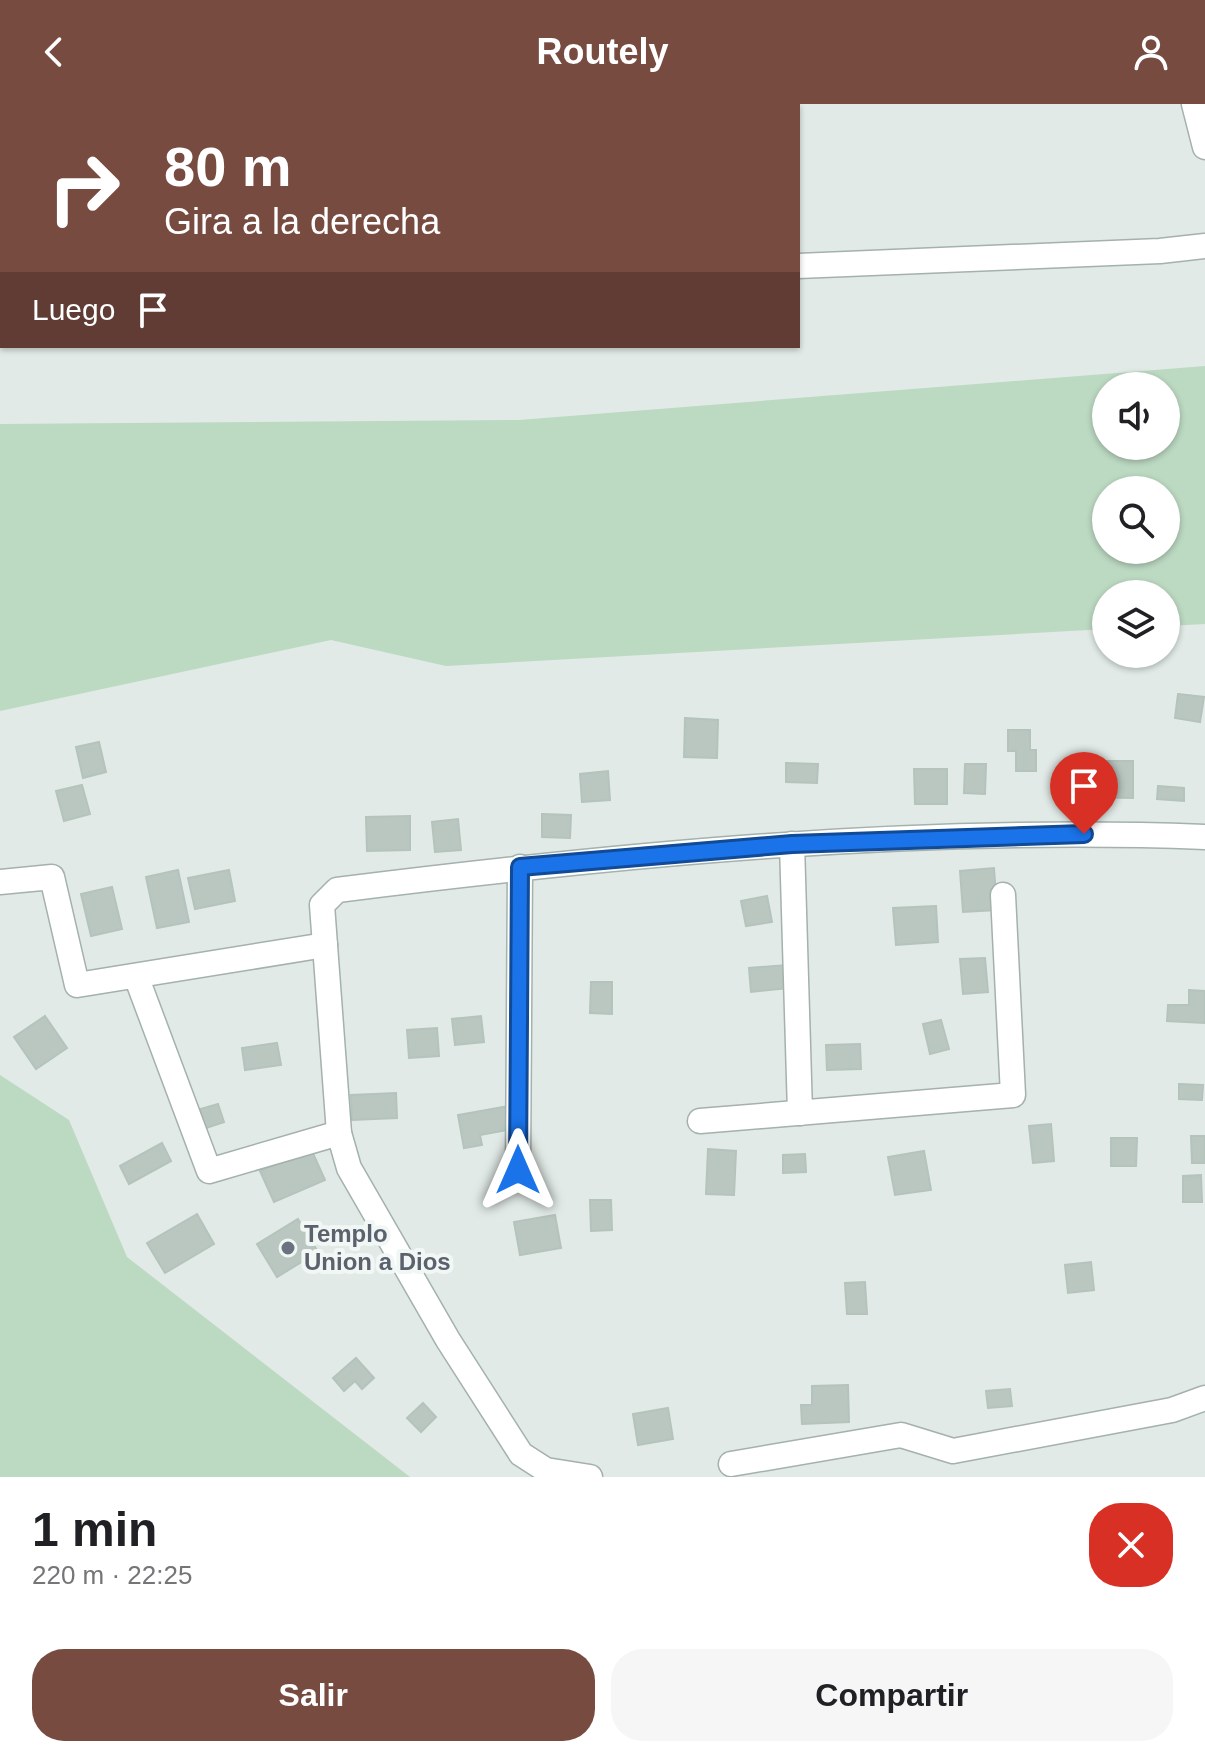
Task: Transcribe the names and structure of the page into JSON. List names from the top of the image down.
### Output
{
  "places": ["Templo Union a Dios"],
  "page": {
    "header": "Routely",
    "turn": ["80 m", "Gira a la derecha"],
    "then": "Luego",
    "heading": ["1 min", "220 m · 22:25"],
    "buttons": ["Salir", "Compartir"]
  }
}
